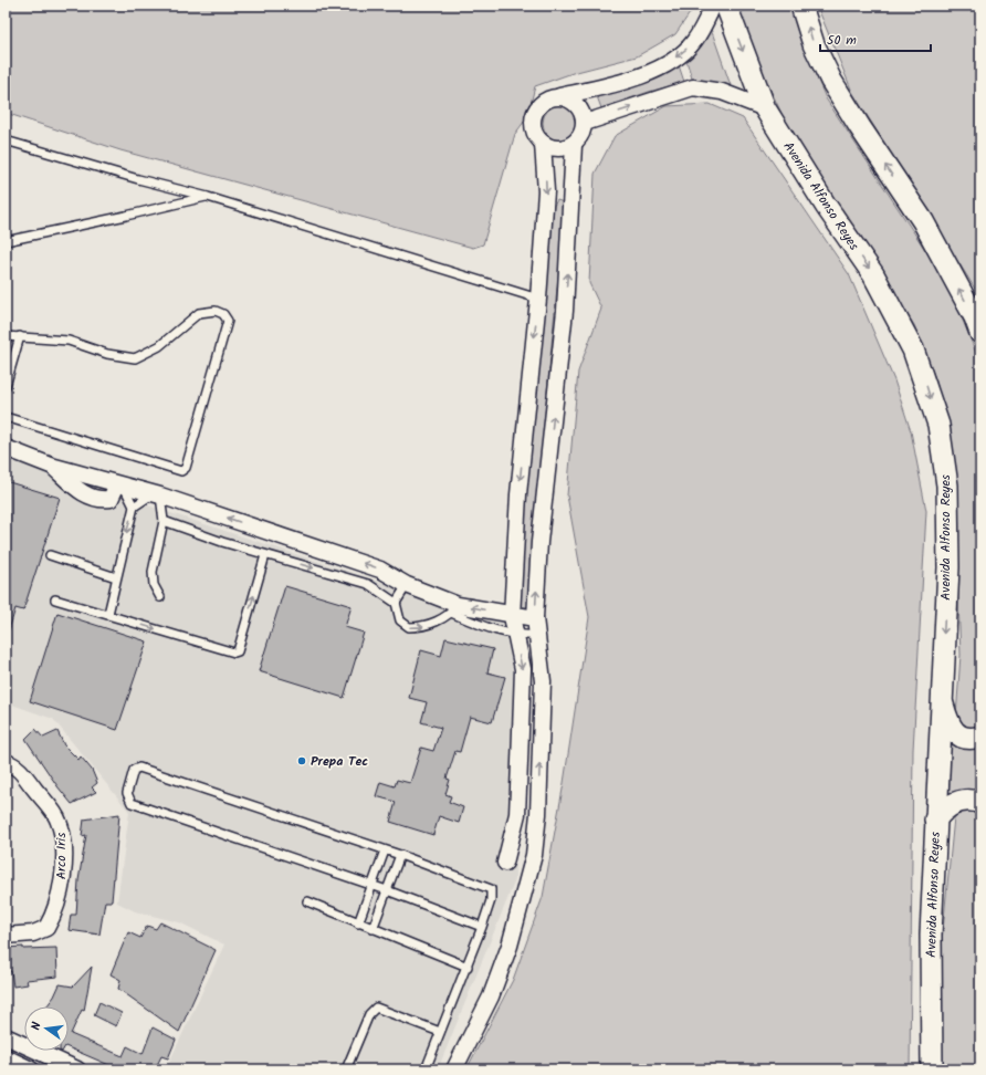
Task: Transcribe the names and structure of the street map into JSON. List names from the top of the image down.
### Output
{
  "streets": {
    "main road": ["Avenida Alfonso Reyes"],
    "street": ["Arco Iris"]
  },
  "places": ["Prepa Tec"],
  "scale_bar": "50 m",
  "north": "left"
}
